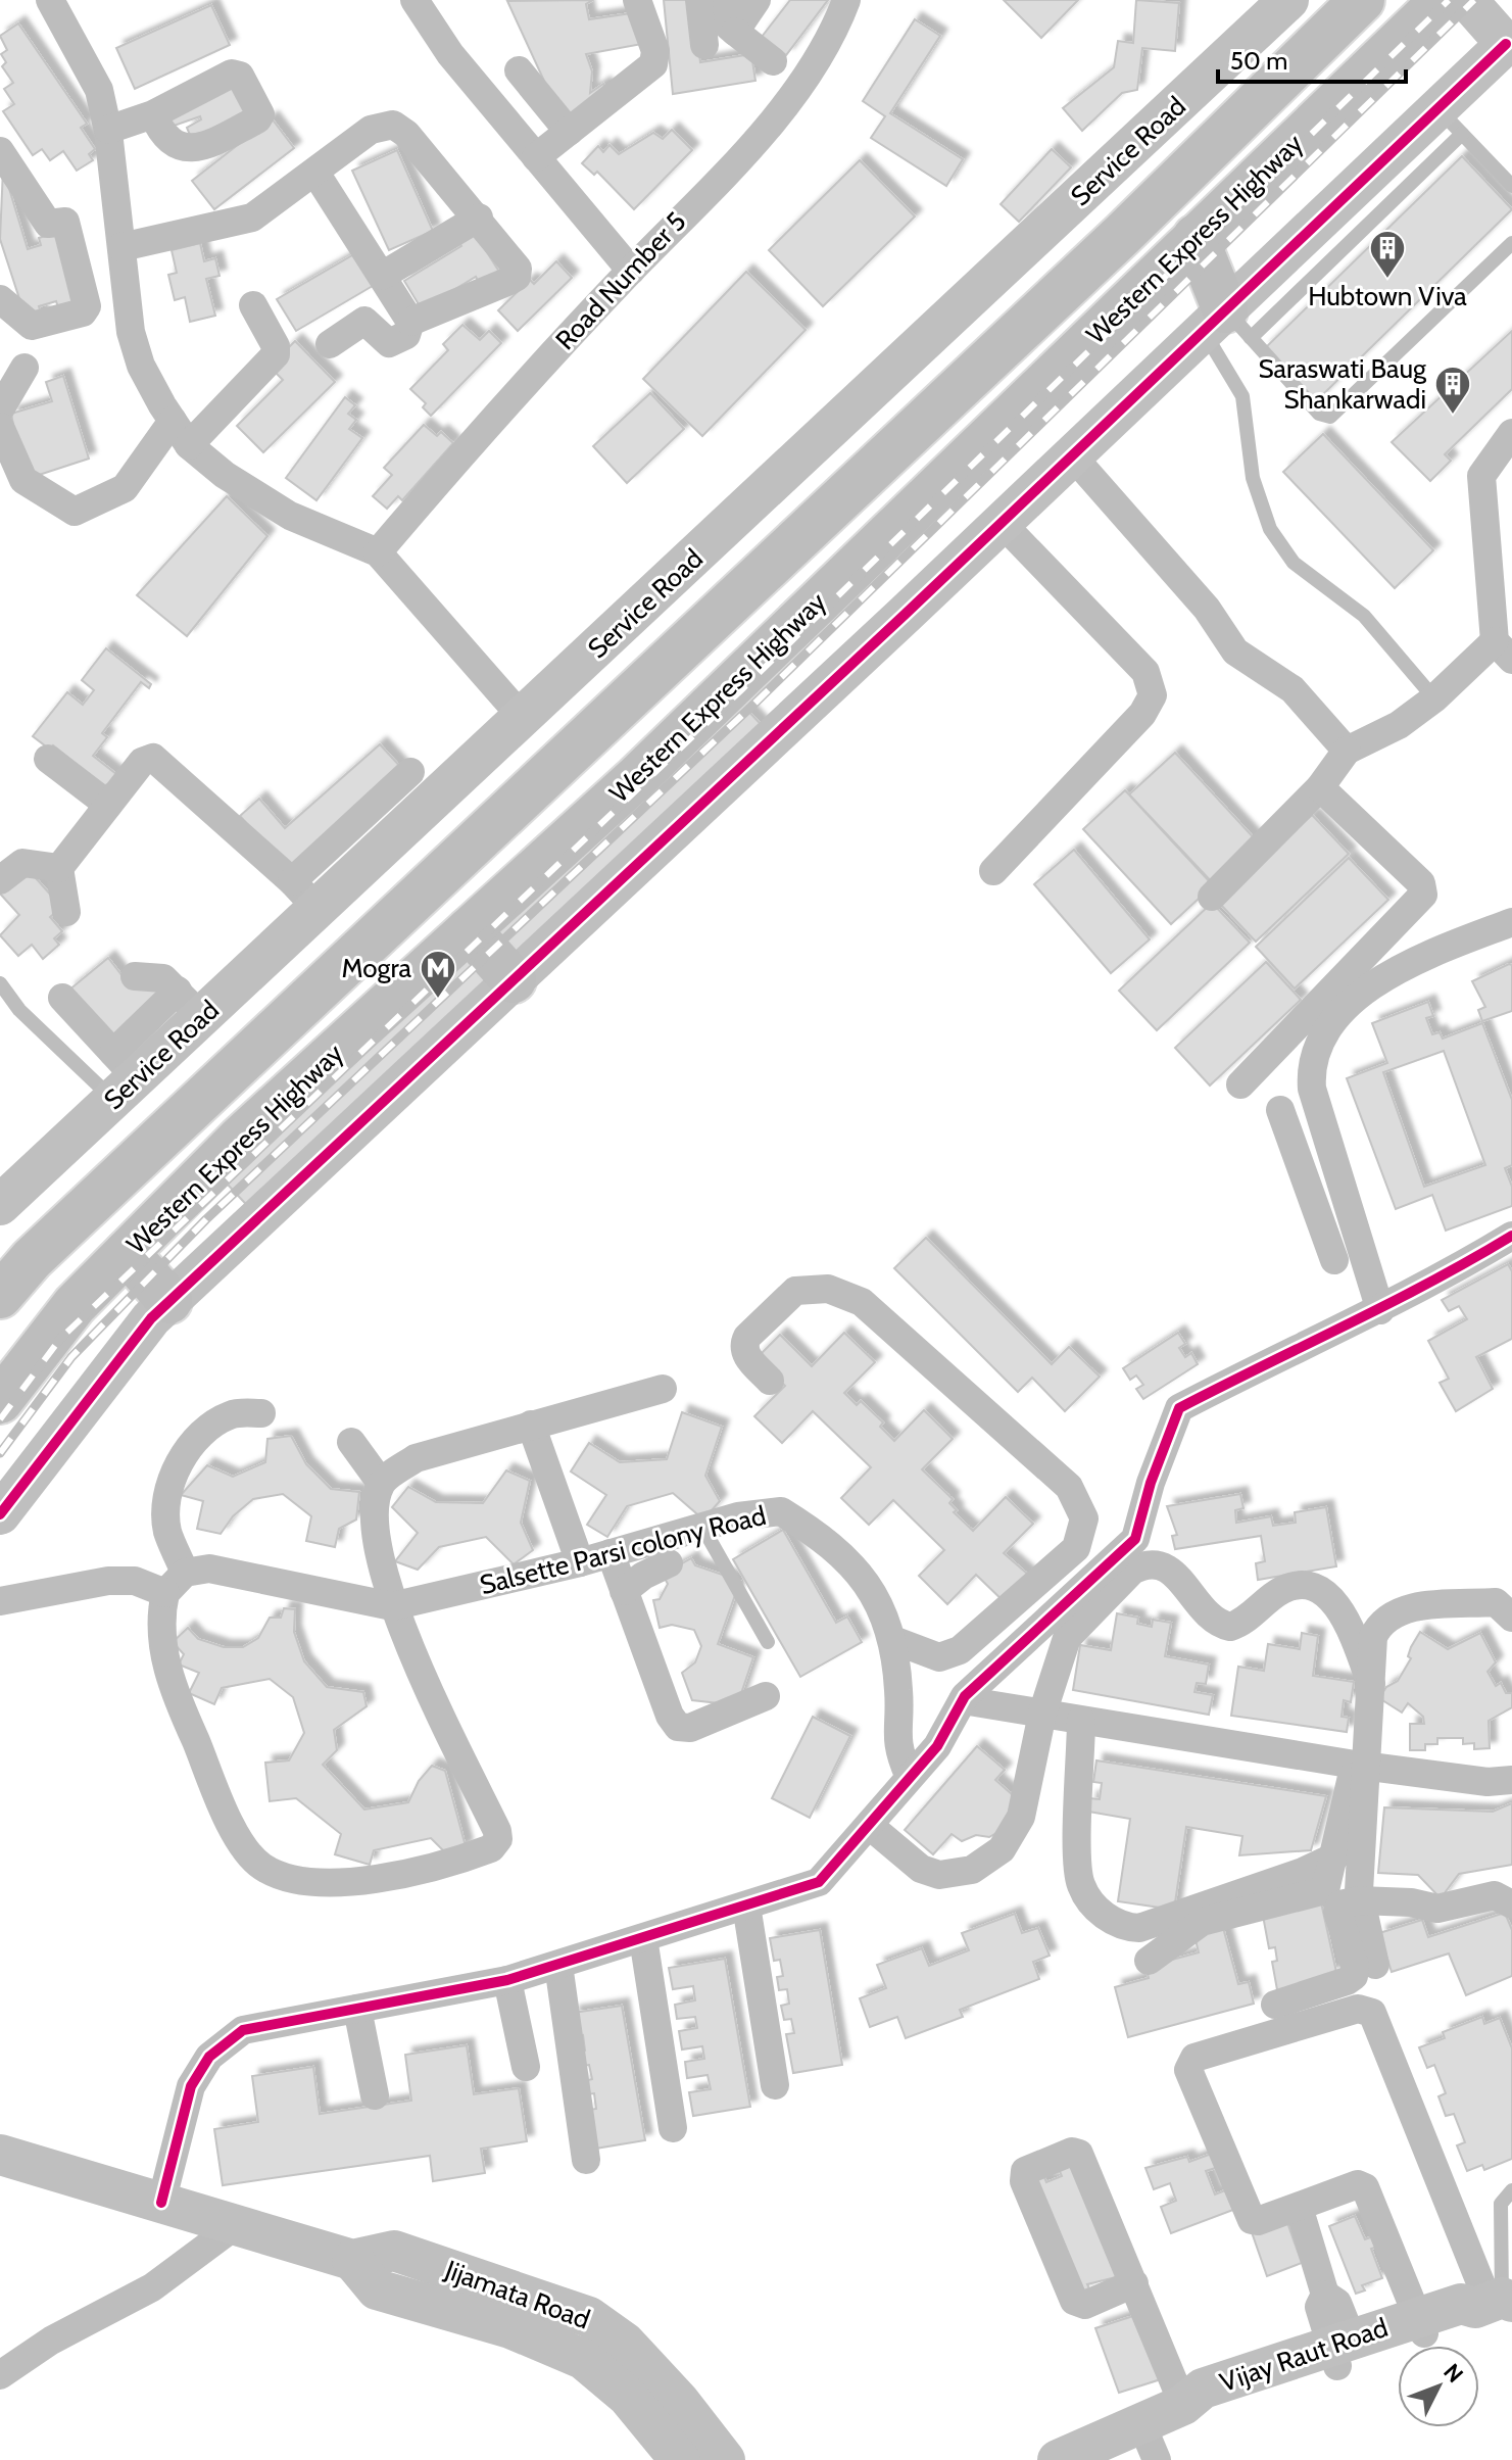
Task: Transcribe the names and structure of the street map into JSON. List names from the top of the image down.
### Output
{
  "streets": {
    "highway": ["Western Express Highway"],
    "street": [
      "Service Road",
      "Road Number 5",
      "Salsette Parsi colony Road",
      "Jijamata Road",
      "Vijay Raut Road"
    ]
  },
  "places": {
    "building": ["Hubtown Viva", "Saraswati Baug Shankarwadi"],
    "metro station": ["Mogra"]
  },
  "scale_bar": "50 m",
  "north": "top right"
}
